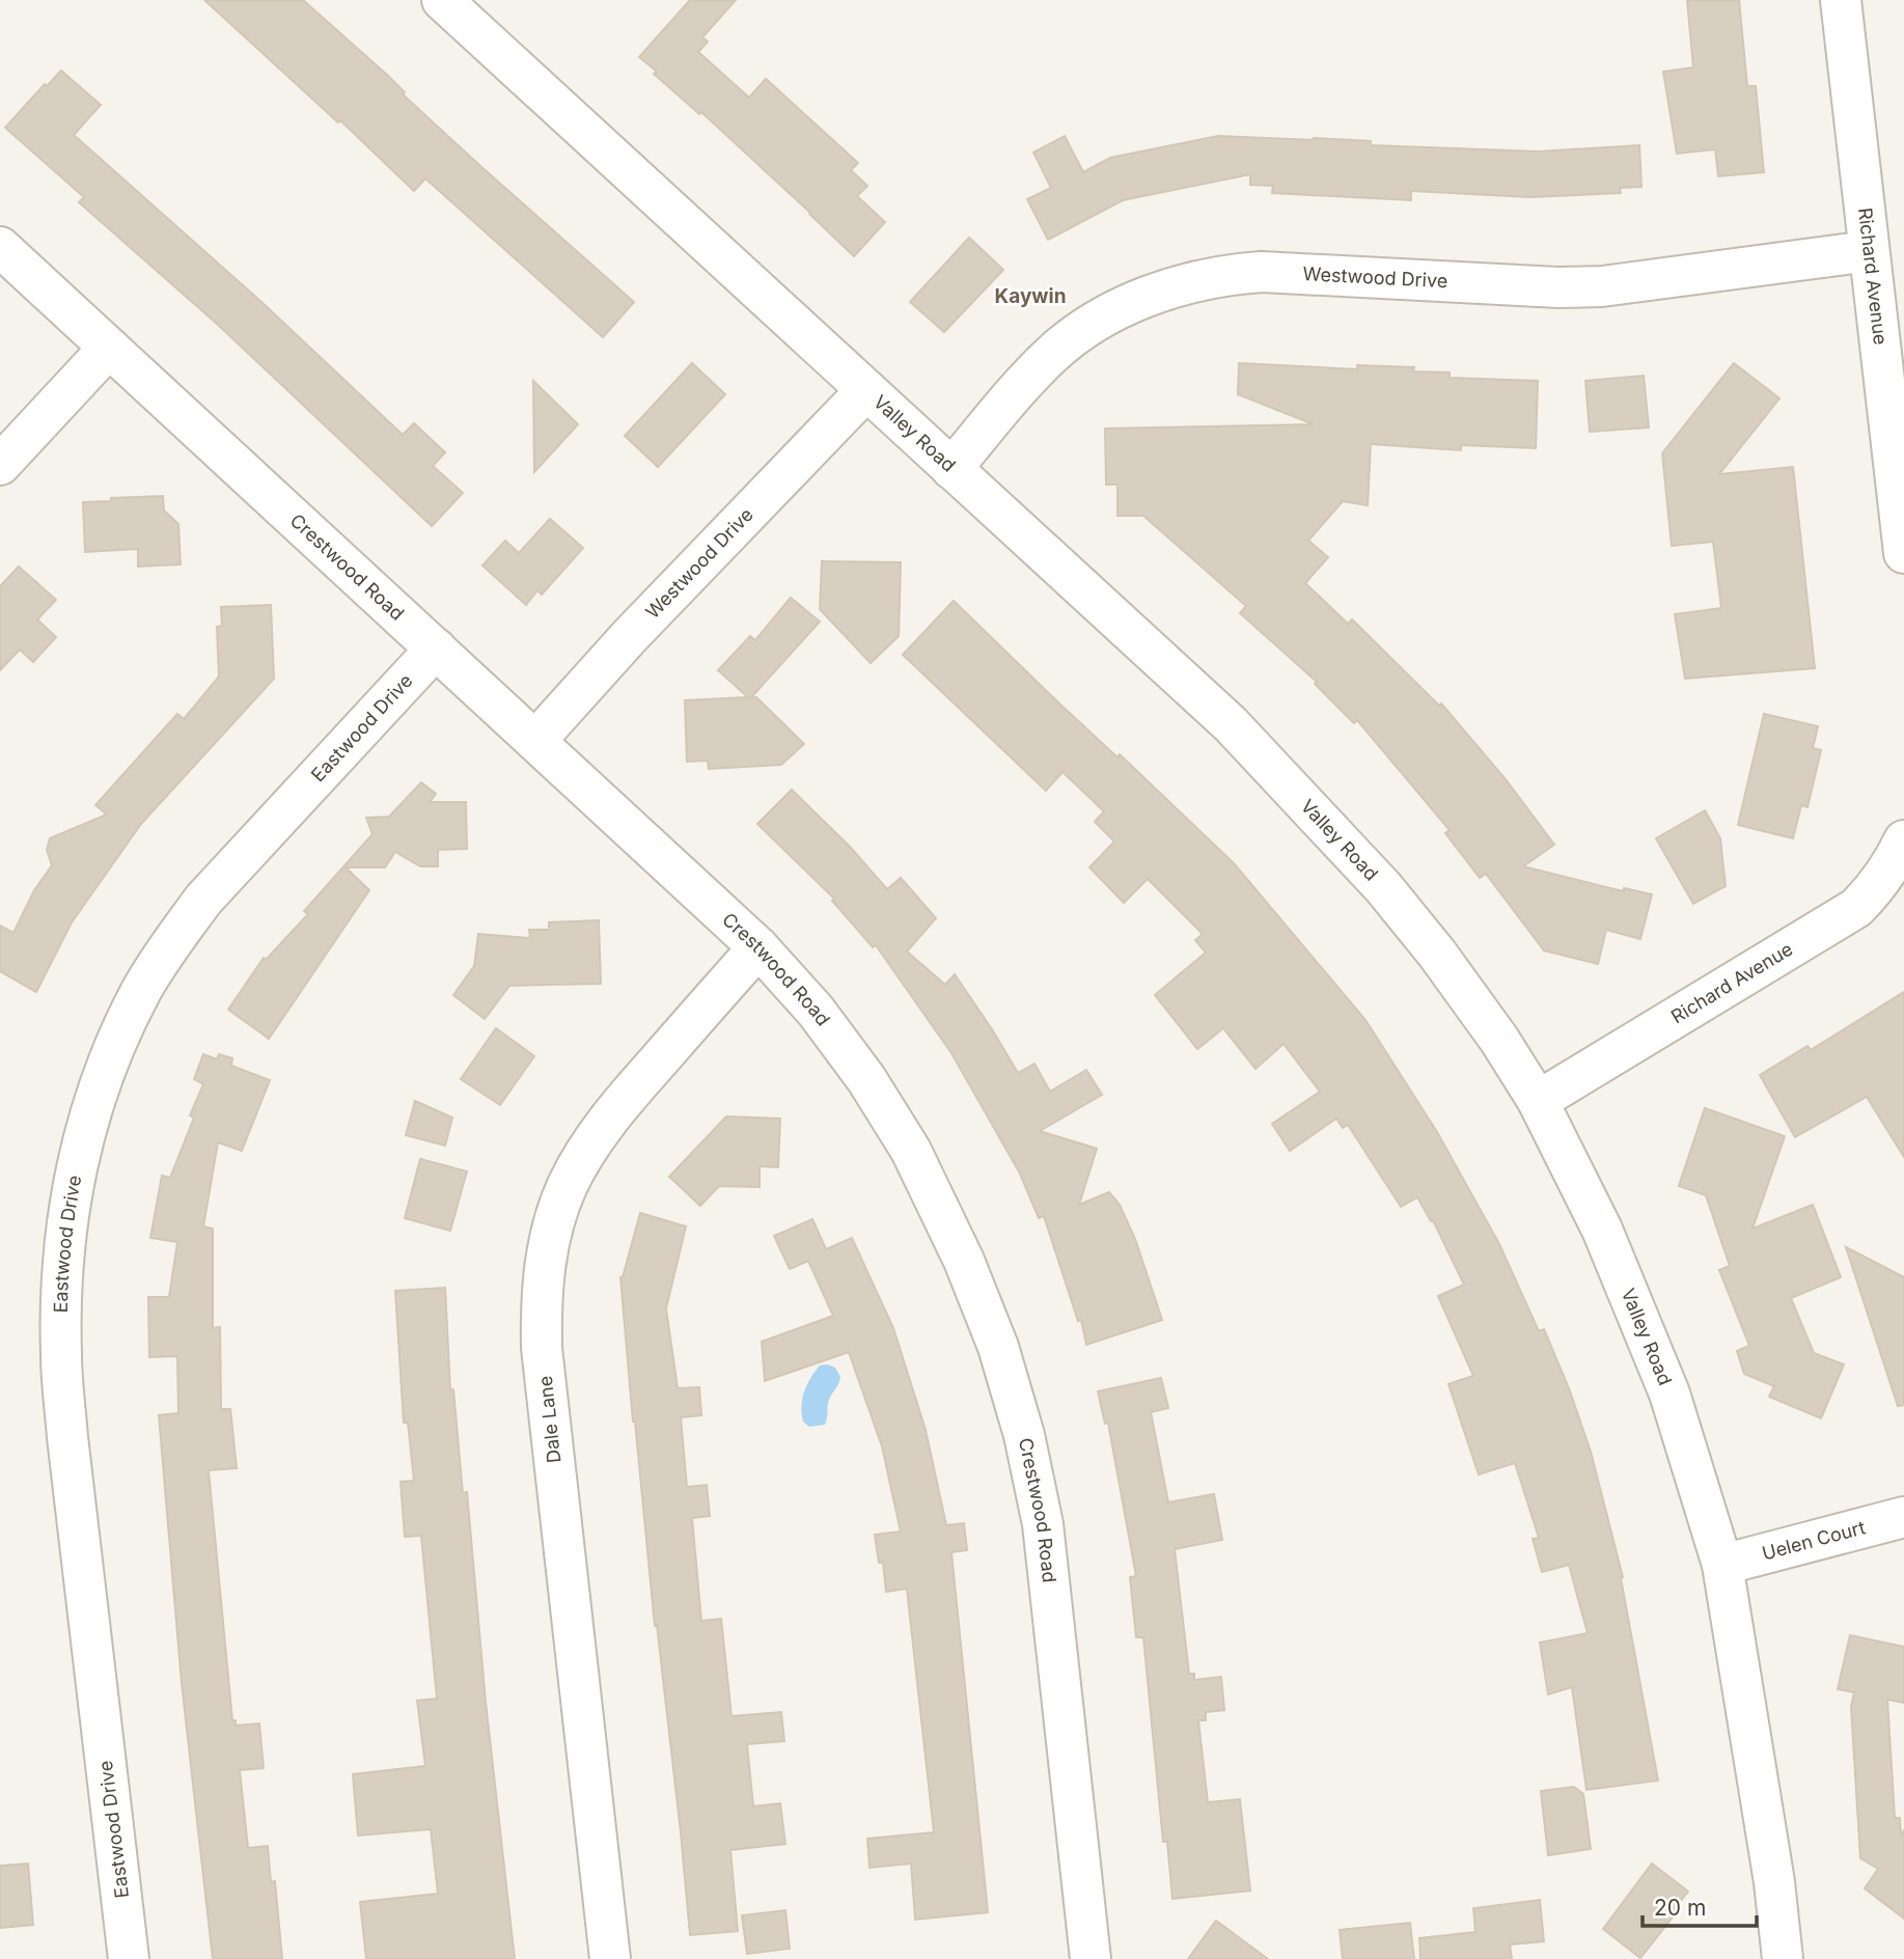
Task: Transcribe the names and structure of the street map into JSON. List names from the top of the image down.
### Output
{
  "streets": {
    "street": [
      "Richard Avenue",
      "Westwood Drive",
      "Valley Road",
      "Crestwood Road",
      "Eastwood Drive",
      "Dale Lane",
      "Uelen Court"
    ]
  },
  "crossings": [
    ["Richard Avenue", "Westwood Drive"],
    ["Richard Avenue", "Valley Road"],
    ["Westwood Drive", "Valley Road"],
    ["Westwood Drive", "Crestwood Road"],
    ["Valley Road", "Uelen Court"],
    ["Crestwood Road", "Eastwood Drive"],
    ["Crestwood Road", "Dale Lane"]
  ],
  "districts": ["Kaywin"],
  "scale_bar": "20 m"
}
